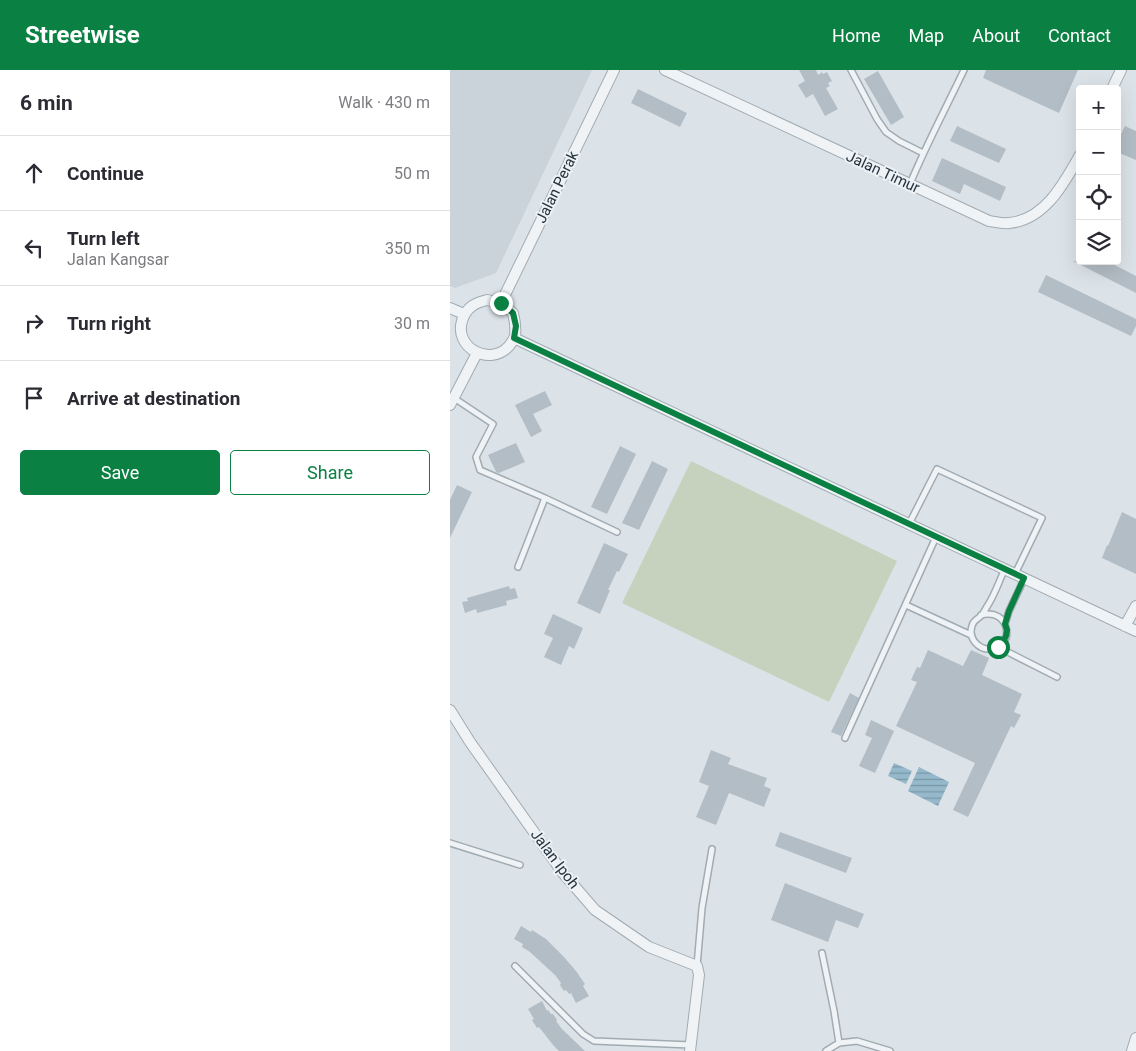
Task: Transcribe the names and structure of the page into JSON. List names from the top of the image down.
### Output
{
  "streets": {
    "street": ["Jalan Timur", "Jalan Perak", "Jalan Ipoh"]
  },
  "page": {
    "header": "Streetwise",
    "nav": [
      "Home",
      "Map",
      "About",
      "Contact"
    ],
    "heading": ["6 min", "Walk · 430 m"],
    "map_buttons": ["+", "−"],
    "list": [
      ["Continue", "50 m"],
      ["Turn left", "Jalan Kangsar", "350 m"],
      ["Turn right", "30 m"],
      "Arrive at destination"
    ],
    "buttons": ["Save", "Share"]
  }
}
